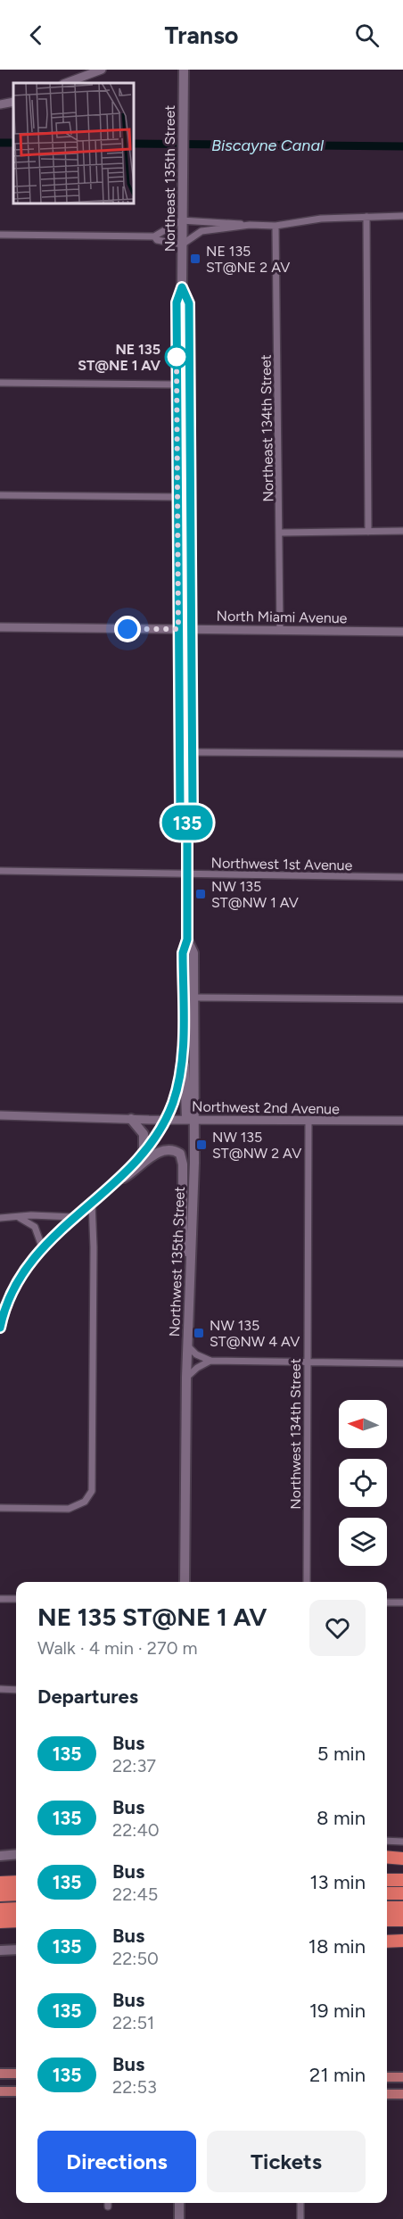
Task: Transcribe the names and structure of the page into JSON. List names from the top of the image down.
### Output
{
  "streets": {
    "main road": ["Northeast 135th Street", "Northwest 135th Street"],
    "street": [
      "Northeast 134th Street",
      "North Miami Avenue",
      "Northwest 1st Avenue",
      "Northwest 2nd Avenue",
      "Northwest 134th Street"
    ]
  },
  "crossings": [
    ["Northeast 135th Street", "Northwest 135th Street"],
    ["Northeast 134th Street", "North Miami Avenue"],
    ["North Miami Avenue", "Northwest 135th Street"],
    ["Northwest 1st Avenue", "Northwest 135th Street"],
    ["Northwest 2nd Avenue", "Northwest 135th Street"],
    ["Northwest 2nd Avenue", "Northwest 134th Street"]
  ],
  "water": ["Biscayne Canal"],
  "places": {
    "transit": [
      "NE 135 ST@NE 2 AV",
      "NW 135 ST@NW 1 AV",
      "NW 135 ST@NW 2 AV",
      "NW 135 ST@NW 4 AV"
    ],
    "other": ["NE 135 ST@NE 1 AV"]
  },
  "lines": ["bus line 135"],
  "north": "left",
  "page": {
    "header": "Transo",
    "on_map": "135",
    "heading": [
      ["NE 135 ST@NE 1 AV", "Walk · 4 min · 270 m"],
      "Departures"
    ],
    "list": [
      {
        "mark": "135",
        "name": "Bus",
        "note": "22:37",
        "value": "5 min"
      },
      {
        "mark": "135",
        "name": "Bus",
        "note": "22:40",
        "value": "8 min"
      },
      {
        "mark": "135",
        "name": "Bus",
        "note": "22:45",
        "value": "13 min"
      },
      {
        "mark": "135",
        "name": "Bus",
        "note": "22:50",
        "value": "18 min"
      },
      {
        "mark": "135",
        "name": "Bus",
        "note": "22:51",
        "value": "19 min"
      },
      {
        "mark": "135",
        "name": "Bus",
        "note": "22:53",
        "value": "21 min"
      }
    ],
    "buttons": ["Directions", "Tickets"]
  }
}
